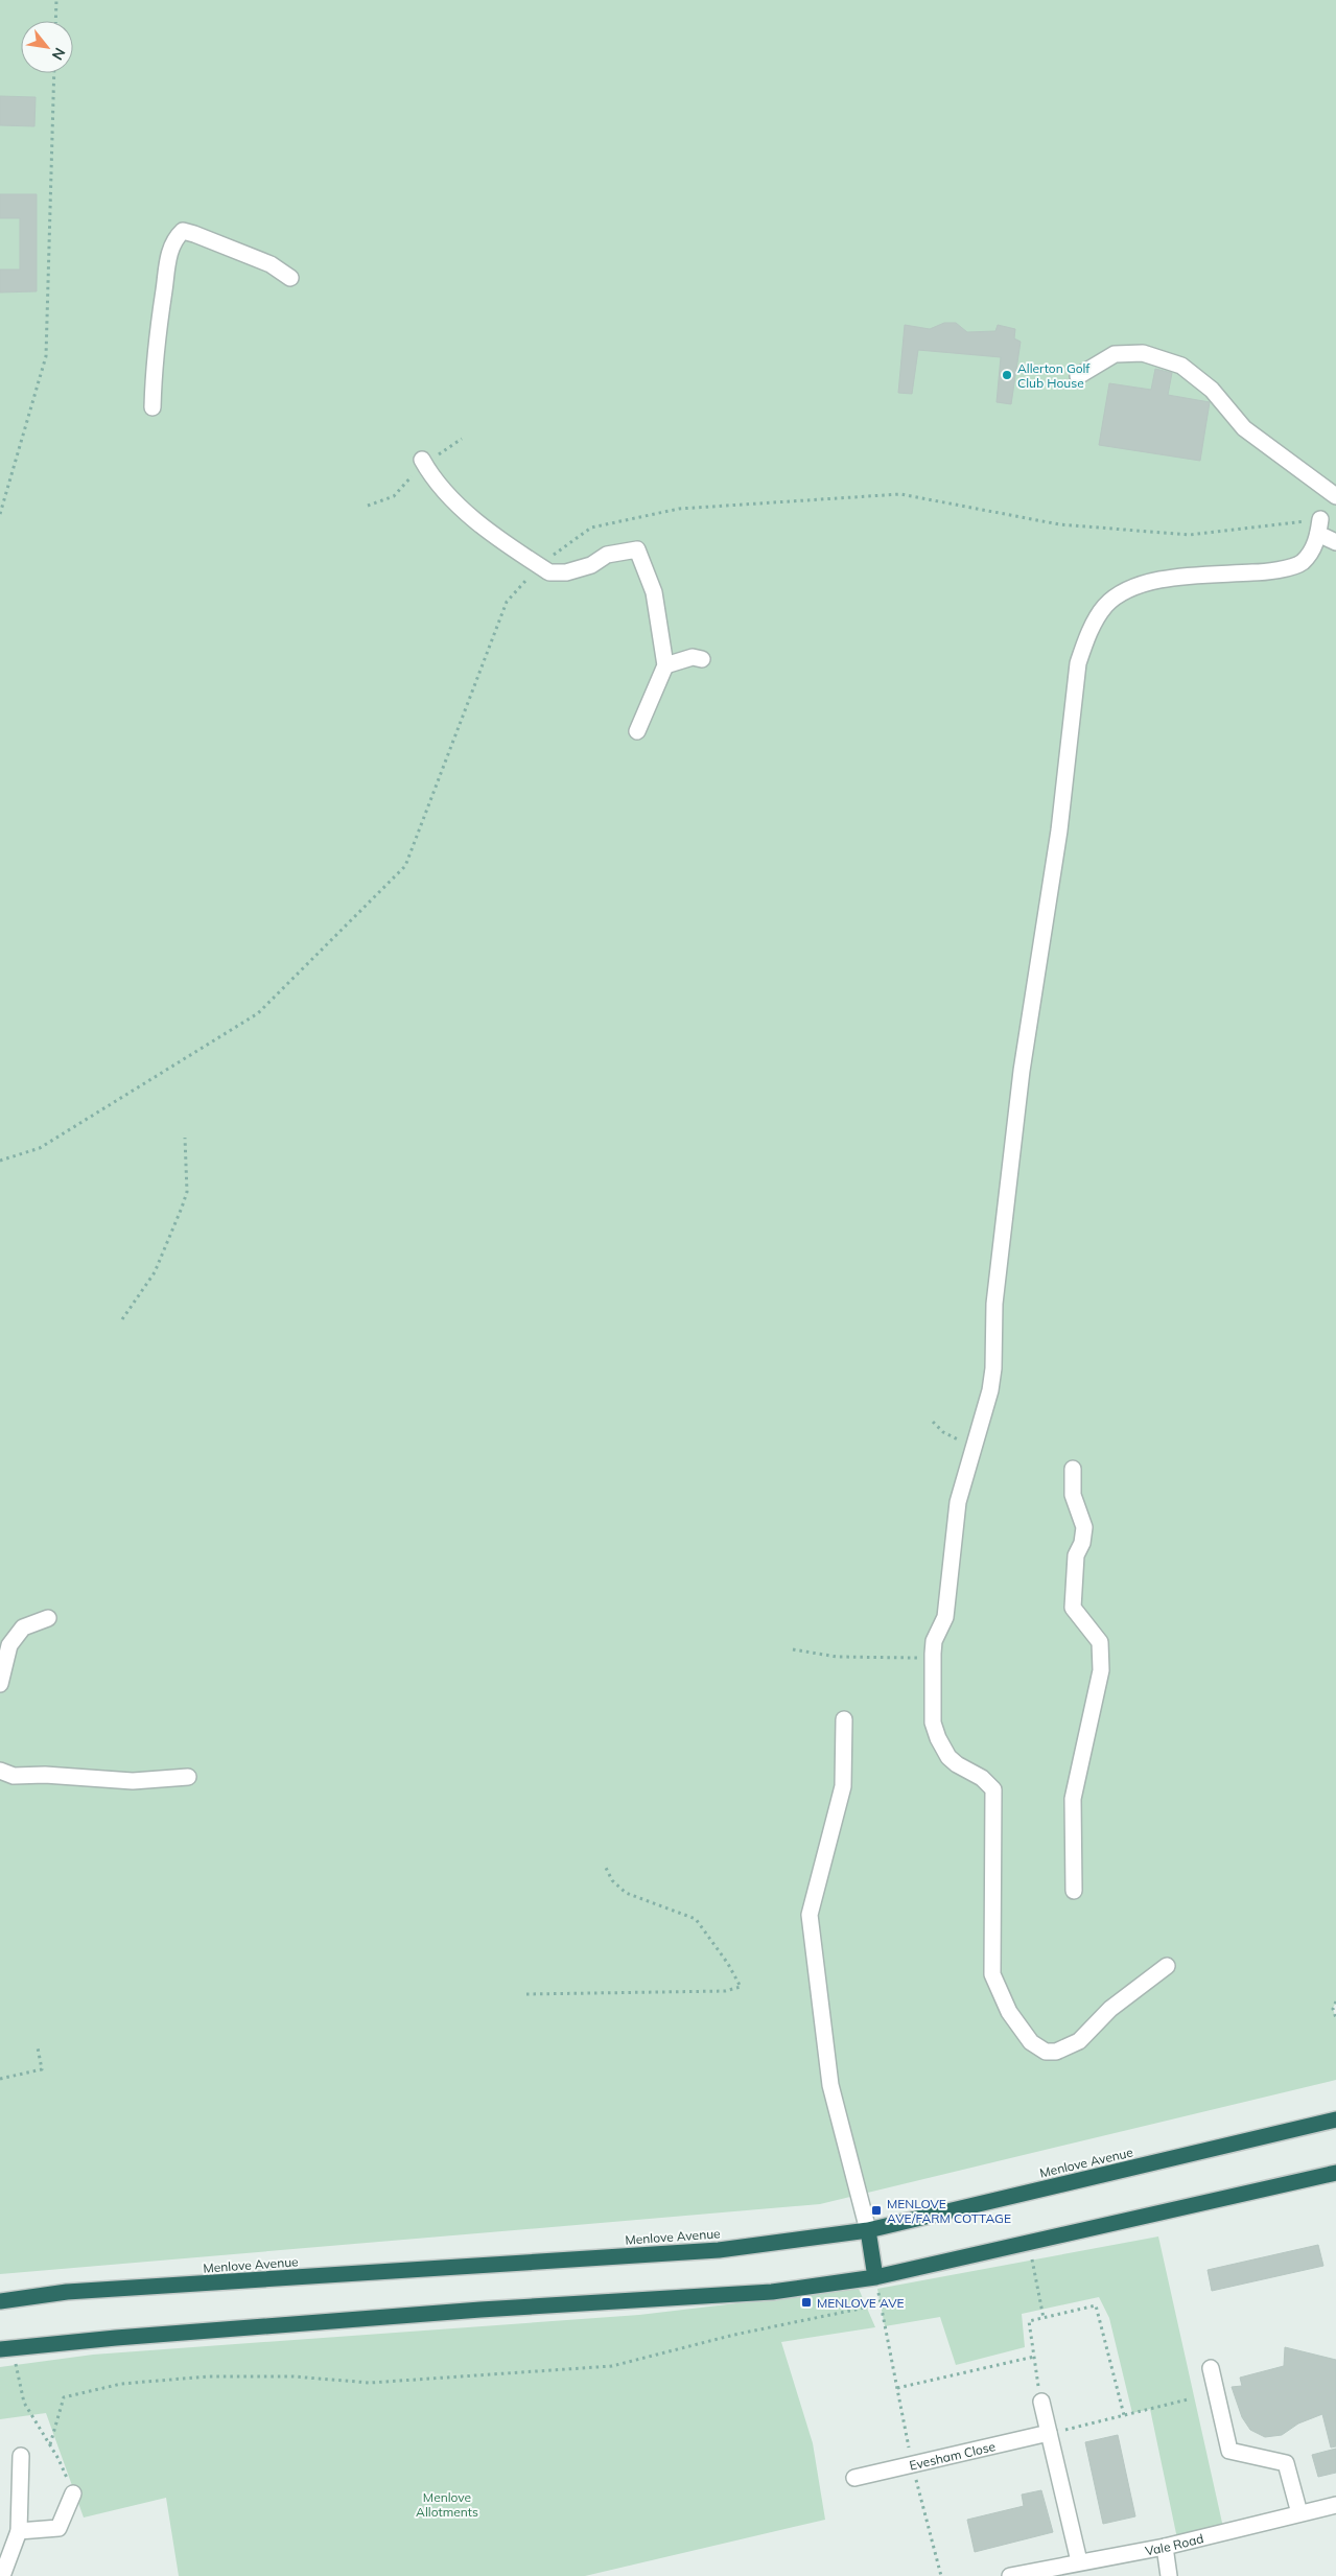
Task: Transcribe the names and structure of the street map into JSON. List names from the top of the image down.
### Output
{
  "streets": {
    "highway": ["Menlove Avenue"],
    "street": ["Evesham Close", "Vale Road"]
  },
  "parks": ["Menlove Allotments"],
  "places": {
    "other": ["Allerton Golf Club House"],
    "transit": ["MENLOVE AVE/FARM COTTAGE", "MENLOVE AVE"]
  },
  "north": "bottom right"
}
